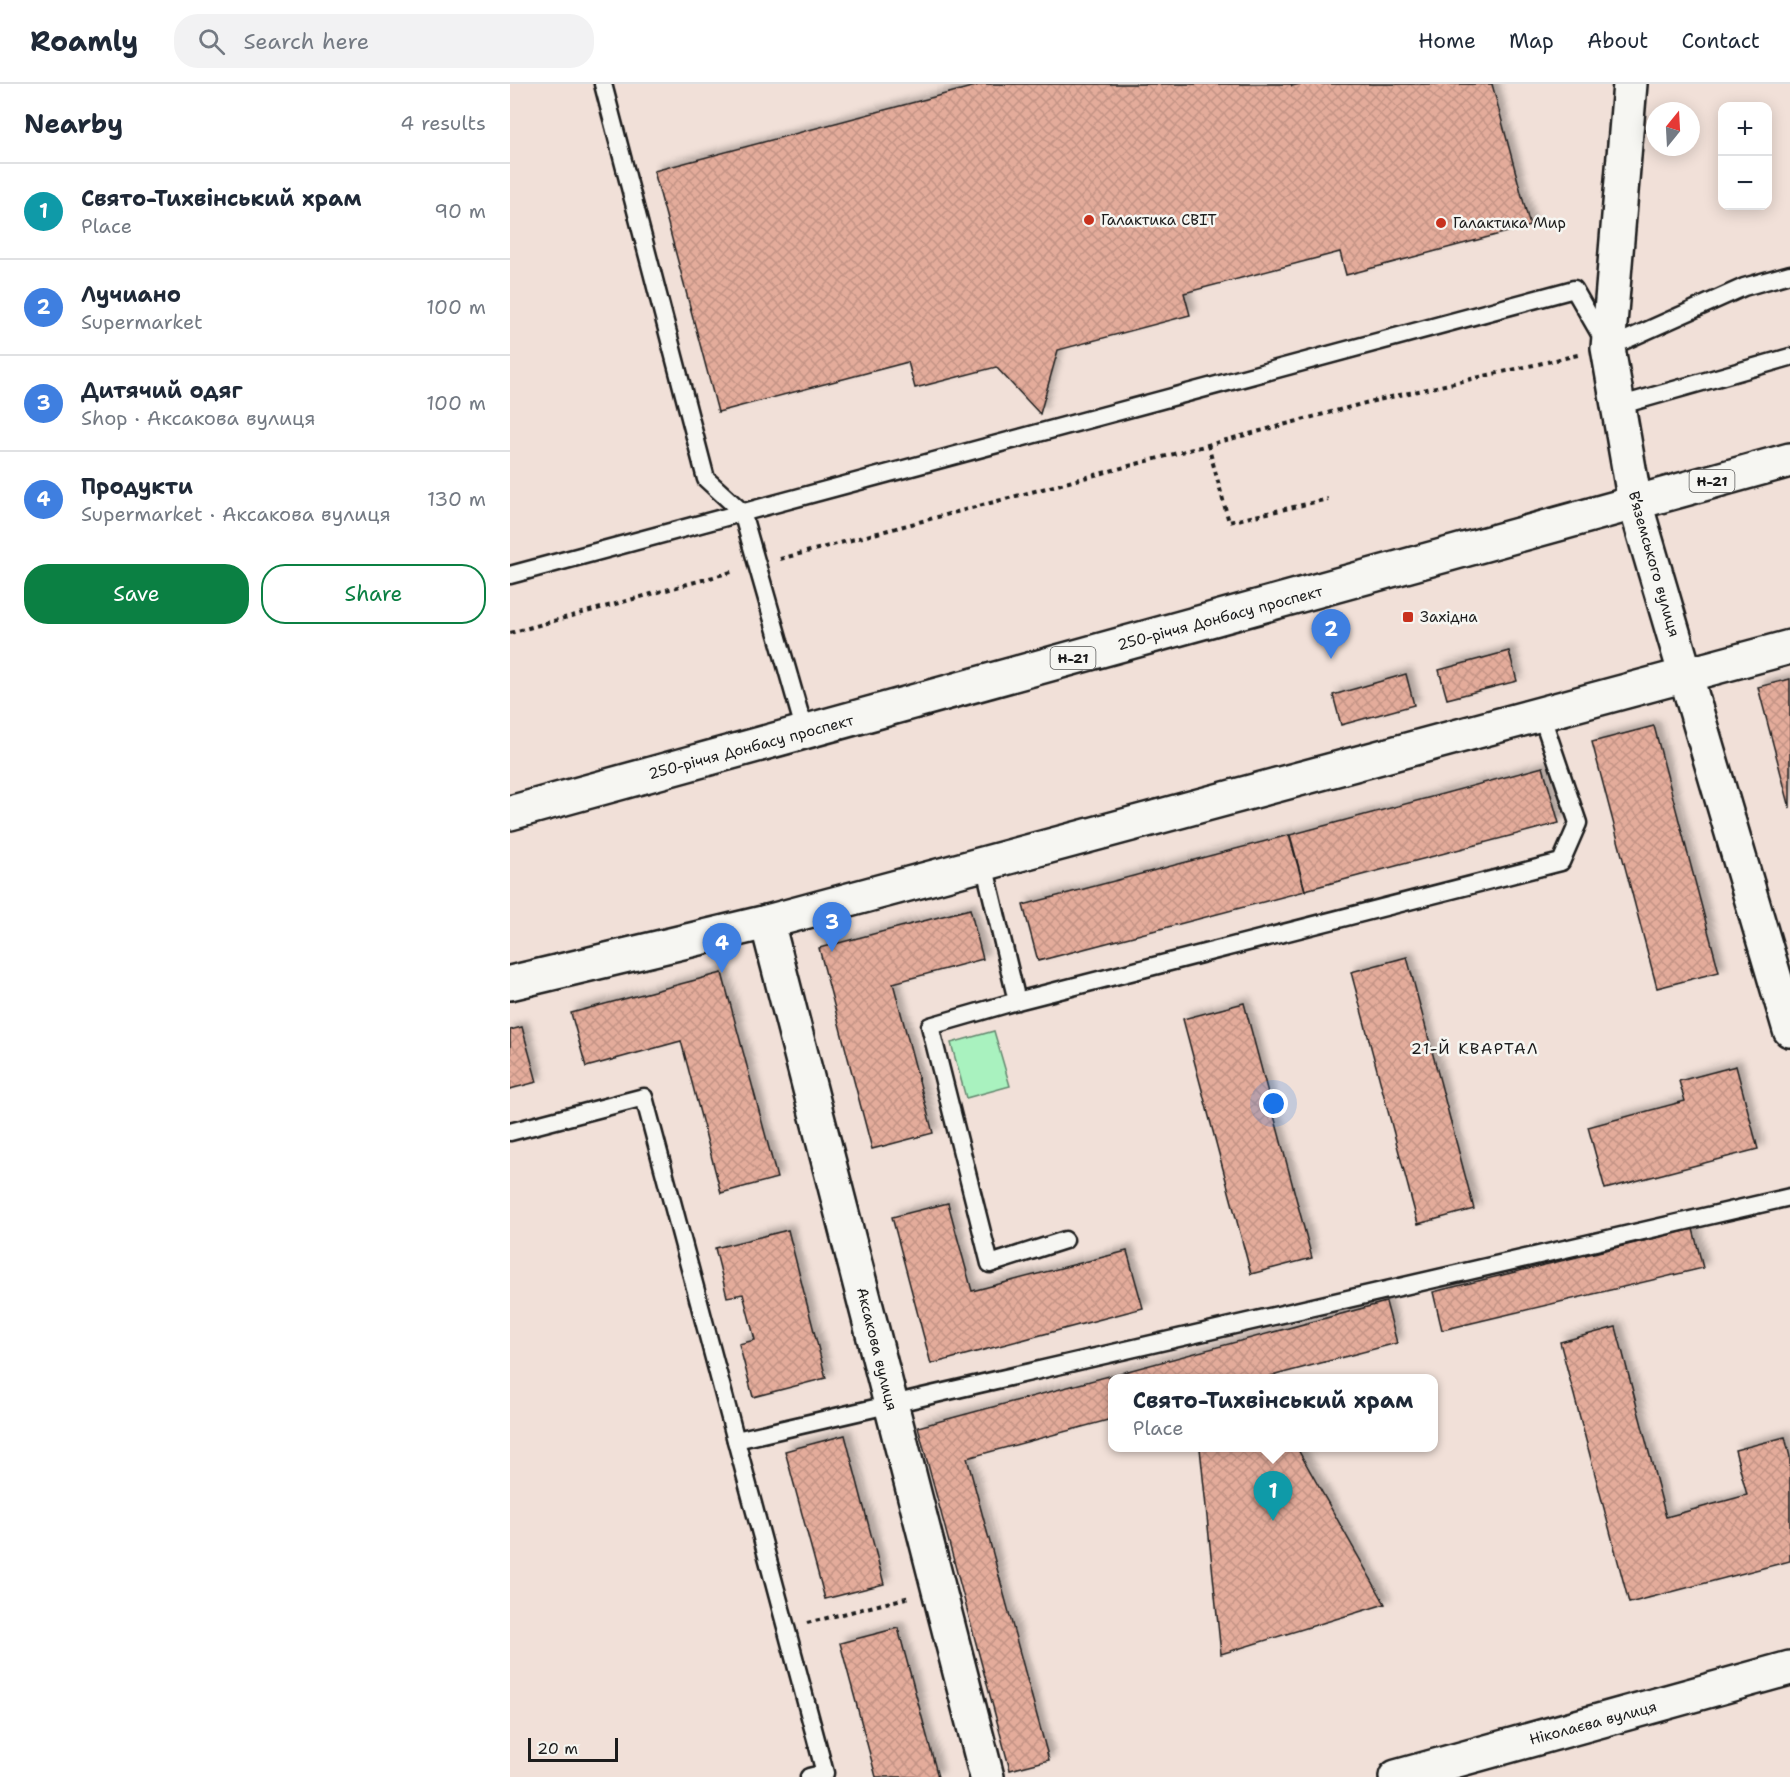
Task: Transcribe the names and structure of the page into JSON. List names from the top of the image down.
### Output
{
  "streets": {
    "street": [
      "Н-21",
      "В’яземського вулиця",
      "250-річчя Донбасу проспект",
      "Аксакова вулиця",
      "Ніколаєва вулиця"
    ]
  },
  "crossings": [
    ["В’яземського вулиця", "250-річчя Донбасу проспект"]
  ],
  "districts": ["21-Й КВАРТАЛ"],
  "places": {
    "other": ["Галактика СВІТ", "Галактика Мир"],
    "transit": ["Західна"]
  },
  "scale_bar": "20 m",
  "north": "top",
  "page": {
    "header": "Roamly",
    "search": "Search here",
    "nav": [
      "Home",
      "Map",
      "About",
      "Contact"
    ],
    "heading": ["Nearby", "4 results"],
    "map_buttons": ["+", "−"],
    "list": [
      {
        "mark": "1",
        "name": "Свято-Тихвінський храм",
        "note": "Place",
        "value": "90 m"
      },
      {
        "mark": "2",
        "name": "Лучиано",
        "note": "Supermarket",
        "value": "100 m"
      },
      {
        "mark": "3",
        "name": "Дитячий одяг",
        "note": "Shop · Аксакова вулиця",
        "value": "100 m"
      },
      {
        "mark": "4",
        "name": "Продукти",
        "note": "Supermarket · Аксакова вулиця",
        "value": "130 m"
      }
    ],
    "buttons": ["Save", "Share"],
    "pins": [
      "2",
      "3",
      "4",
      "1"
    ],
    "popup": ["Свято-Тихвінський храм", "Place"],
    "scale": "20 m"
  }
}
